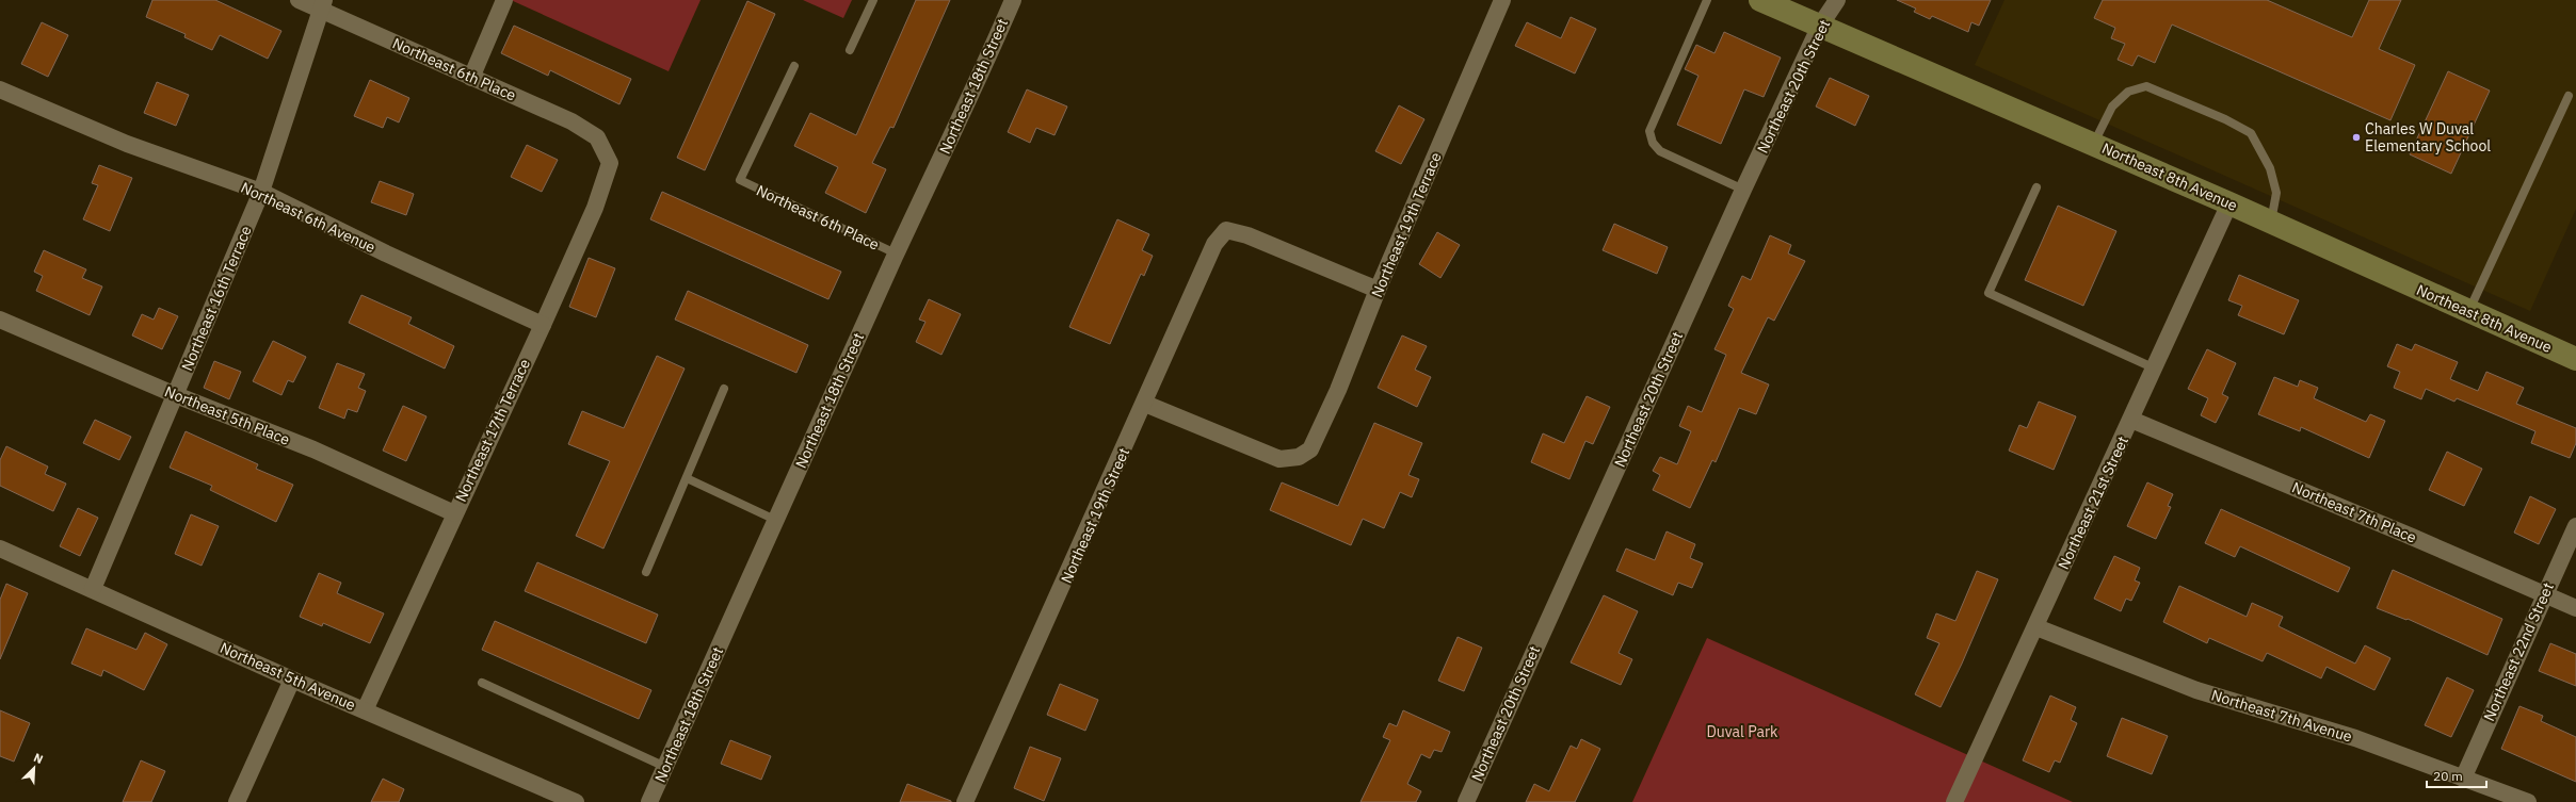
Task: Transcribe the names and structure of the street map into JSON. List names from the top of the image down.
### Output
{
  "streets": {
    "street": [
      "Northeast 6th Place",
      "Northeast 18th Street",
      "Northeast 20th Street",
      "Northeast 8th Avenue",
      "Northeast 6th Avenue",
      "Northeast 19th Terrace",
      "Northeast 16th Terrace",
      "Northeast 5th Place",
      "Northeast 17th Terrace",
      "Northeast 21st Street",
      "Northeast 7th Place",
      "Northeast 19th Street",
      "Northeast 22nd Street",
      "Northeast 5th Avenue",
      "Northeast 7th Avenue"
    ]
  },
  "crossings": [
    ["Northeast 6th Place", "Northeast 18th Street"],
    ["Northeast 6th Place", "Northeast 16th Terrace"],
    ["Northeast 6th Place", "Northeast 17th Terrace"],
    ["Northeast 20th Street", "Northeast 8th Avenue"],
    ["Northeast 8th Avenue", "Northeast 21st Street"],
    ["Northeast 6th Avenue", "Northeast 16th Terrace"],
    ["Northeast 6th Avenue", "Northeast 17th Terrace"],
    ["Northeast 19th Terrace", "Northeast 19th Street"],
    ["Northeast 16th Terrace", "Northeast 5th Place"],
    ["Northeast 16th Terrace", "Northeast 5th Avenue"],
    ["Northeast 5th Place", "Northeast 17th Terrace"],
    ["Northeast 17th Terrace", "Northeast 5th Avenue"],
    ["Northeast 21st Street", "Northeast 7th Place"],
    ["Northeast 21st Street", "Northeast 7th Avenue"],
    ["Northeast 7th Place", "Northeast 22nd Street"],
    ["Northeast 22nd Street", "Northeast 7th Avenue"]
  ],
  "parks": ["Duval Park"],
  "places": ["Charles W Duval Elementary School"],
  "scale_bar": "20 m",
  "north": "top right"
}
